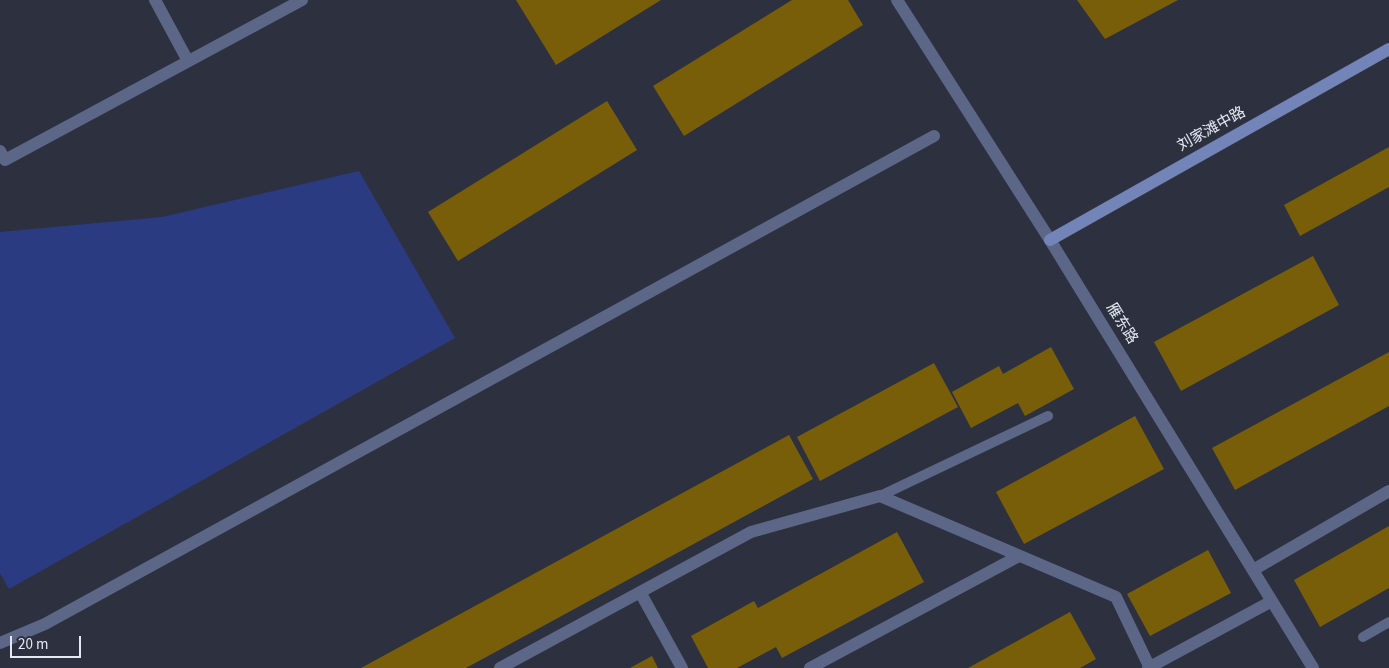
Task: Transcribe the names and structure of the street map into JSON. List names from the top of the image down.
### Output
{
  "streets": {
    "street": ["刘家滩中路", "雁东路"]
  },
  "crossings": [
    ["刘家滩中路", "雁东路"]
  ],
  "scale_bar": "20 m"
}
